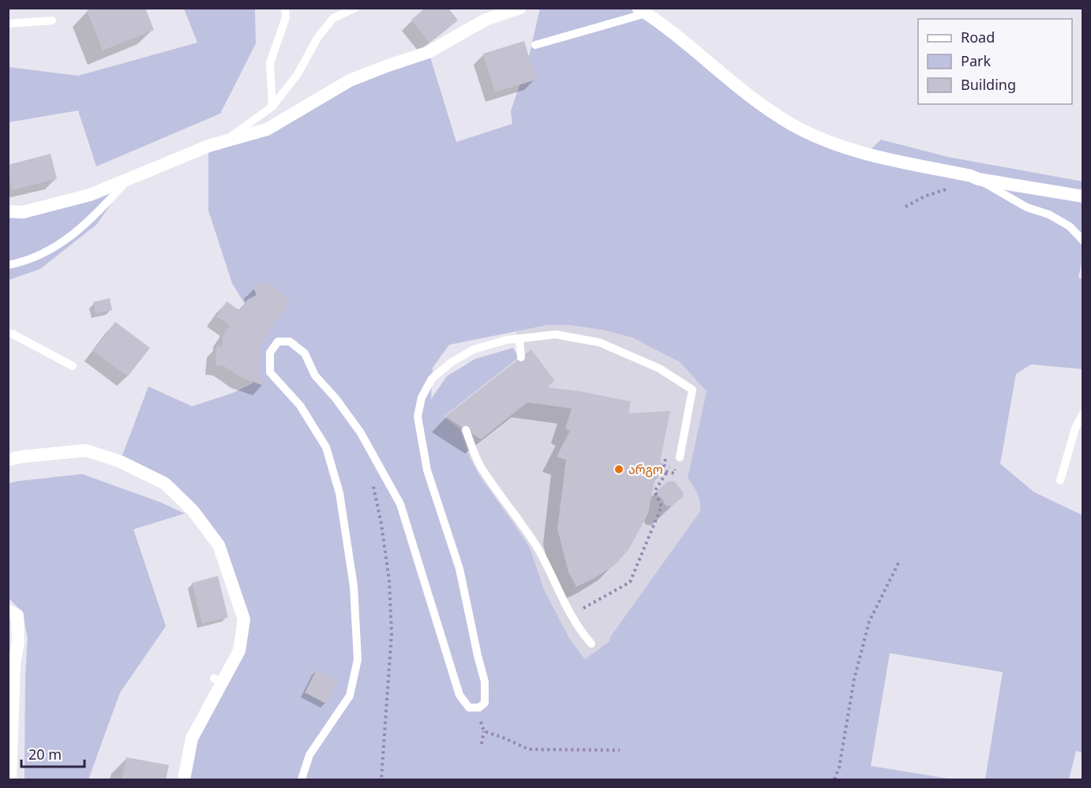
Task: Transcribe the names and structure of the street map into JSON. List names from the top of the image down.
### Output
{
  "places": ["არგო"],
  "legend": ["Road", "Park", "Building"],
  "scale_bar": "20 m"
}
